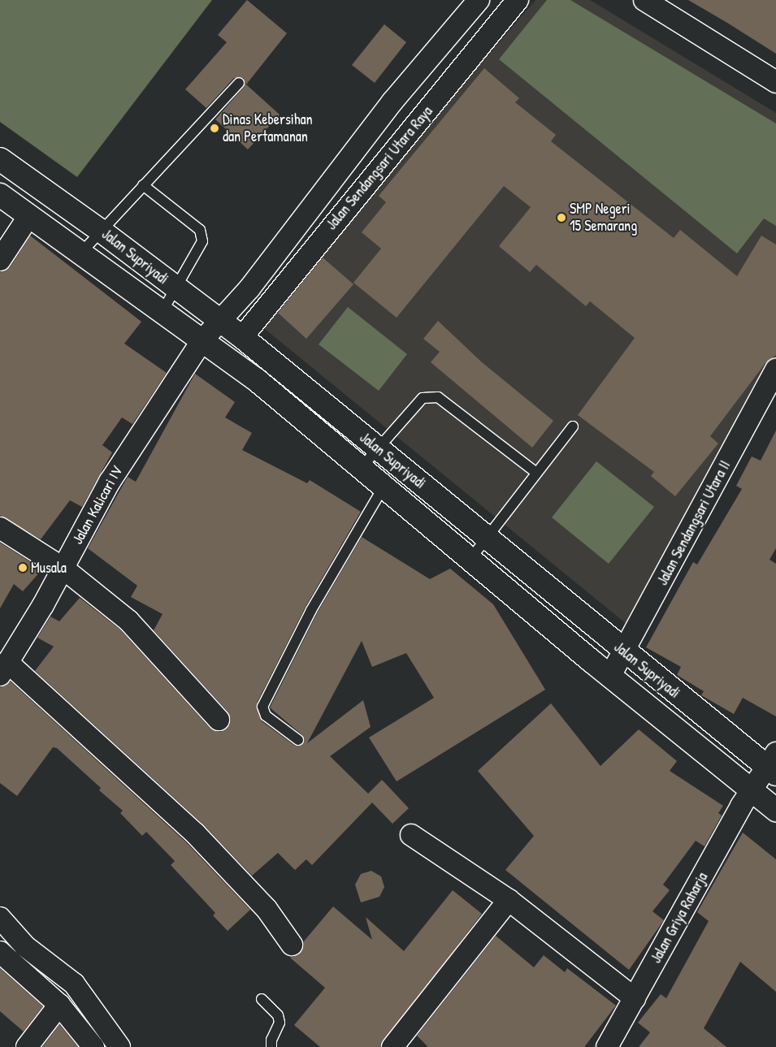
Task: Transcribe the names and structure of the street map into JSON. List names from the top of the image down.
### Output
{
  "streets": {
    "street": [
      "Jalan Sendangsari Utara Raya",
      "Jalan Supriyadi",
      "Jalan Kalicari IV",
      "Jalan Sendangsari Utara II",
      "Jalan Griya Raharja"
    ]
  },
  "crossings": [
    ["Jalan Sendangsari Utara Raya", "Jalan Supriyadi"],
    ["Jalan Sendangsari Utara Raya", "Jalan Kalicari IV"],
    ["Jalan Supriyadi", "Jalan Kalicari IV"],
    ["Jalan Supriyadi", "Jalan Sendangsari Utara II"],
    ["Jalan Supriyadi", "Jalan Griya Raharja"]
  ],
  "places": ["Dinas Kebersihan dan Pertamanan", "SMP Negeri 15 Semarang", "Musala"]
}
